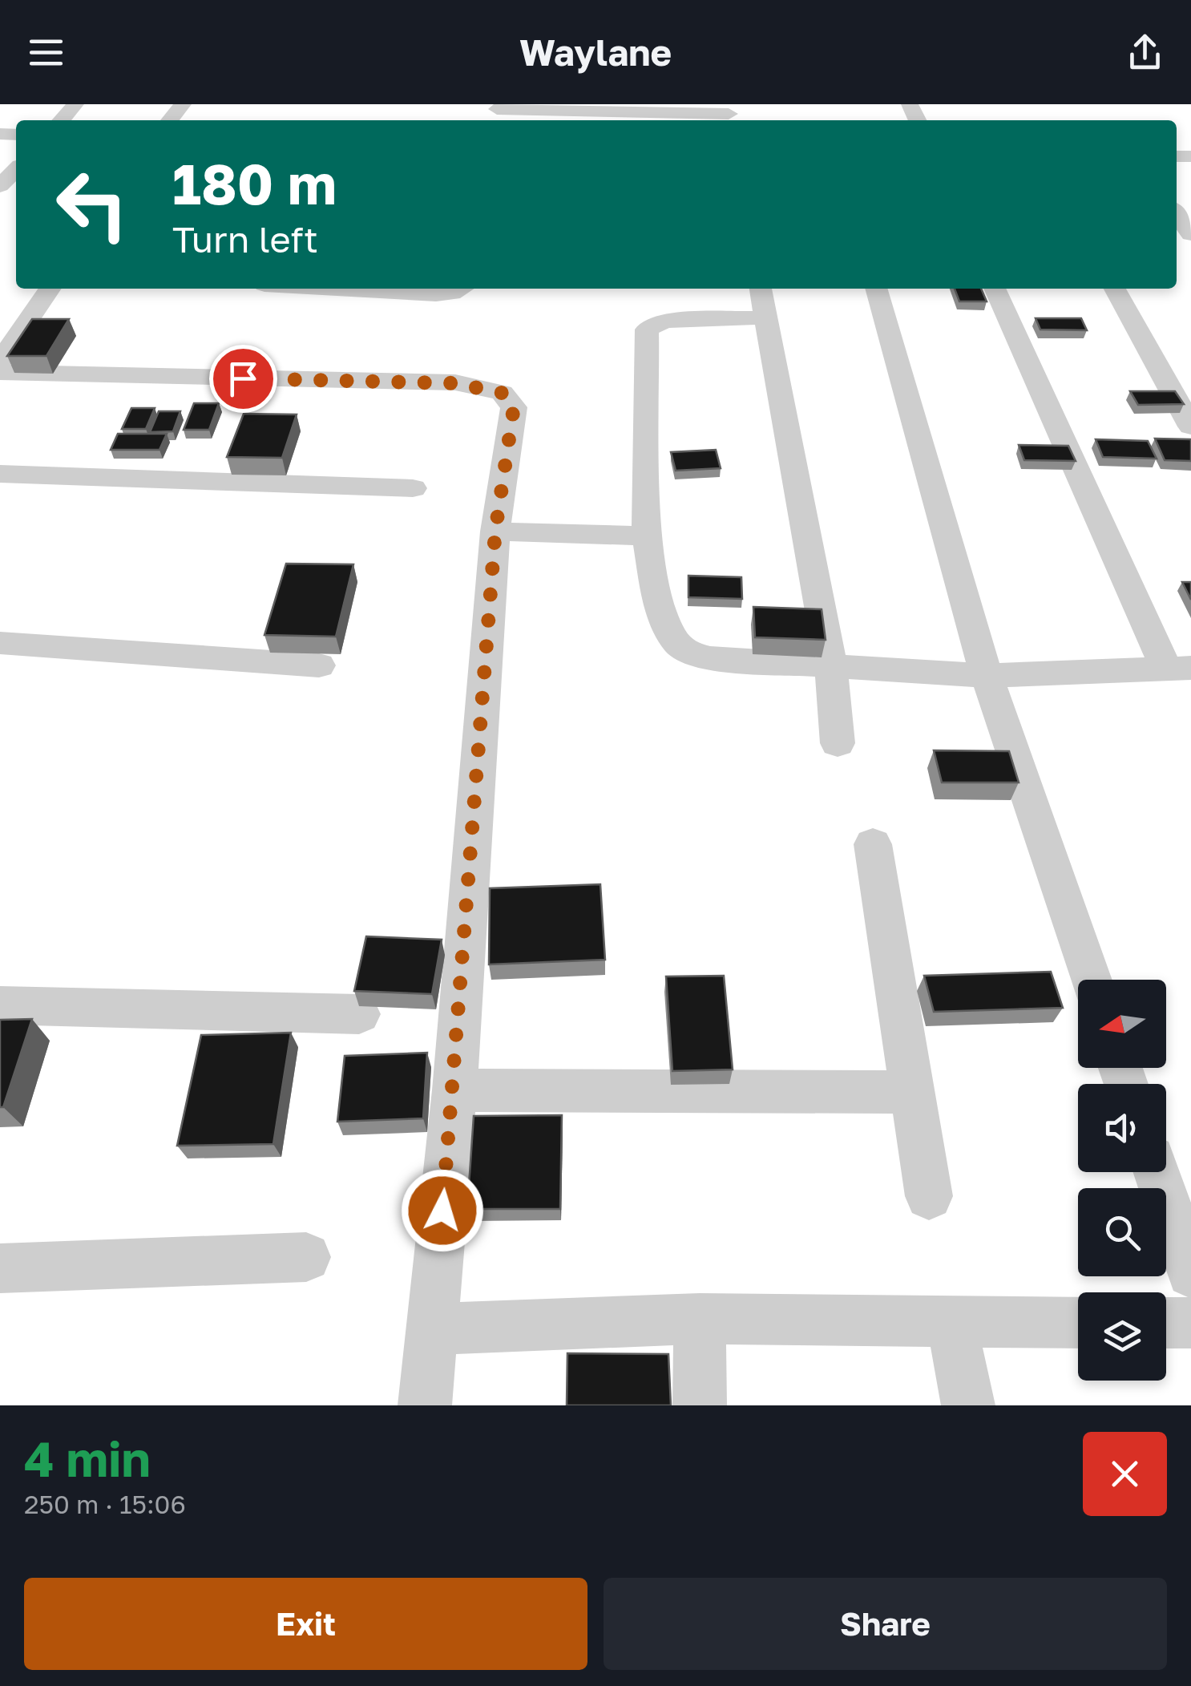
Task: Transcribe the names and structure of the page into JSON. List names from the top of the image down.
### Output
{
  "north": "left",
  "page": {
    "header": "Waylane",
    "turn": ["180 m", "Turn left"],
    "heading": ["4 min", "250 m · 15:06"],
    "buttons": ["Exit", "Share"]
  }
}
